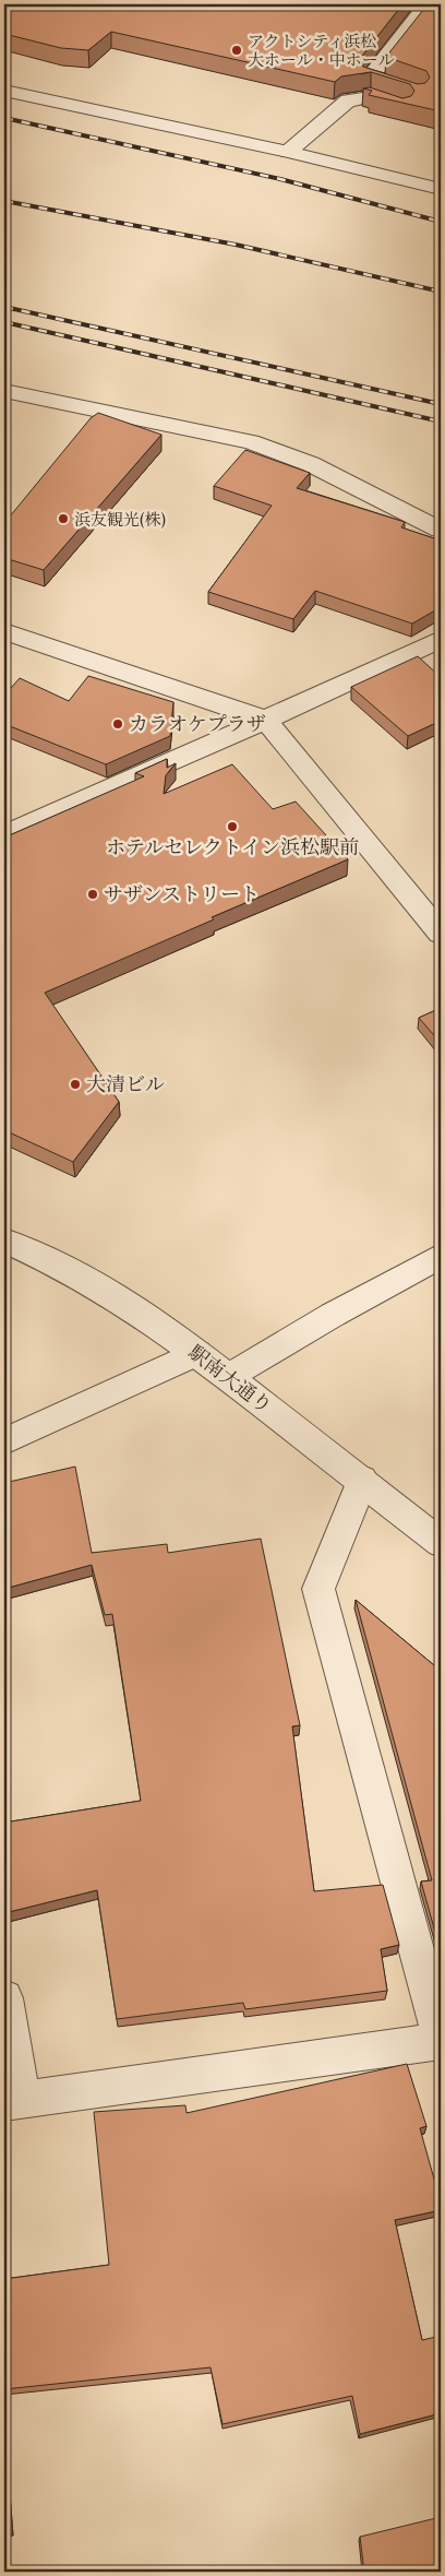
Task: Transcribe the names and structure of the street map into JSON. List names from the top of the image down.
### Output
{
  "streets": {
    "street": ["駅南大通り"]
  },
  "places": [
    "アクトシティ浜松 大ホール・中ホール",
    "浜友観光(株)",
    "カラオケプラザ",
    "ホテルセレクトイン浜松駅前",
    "サザンストリート",
    "大清ビル"
  ]
}
